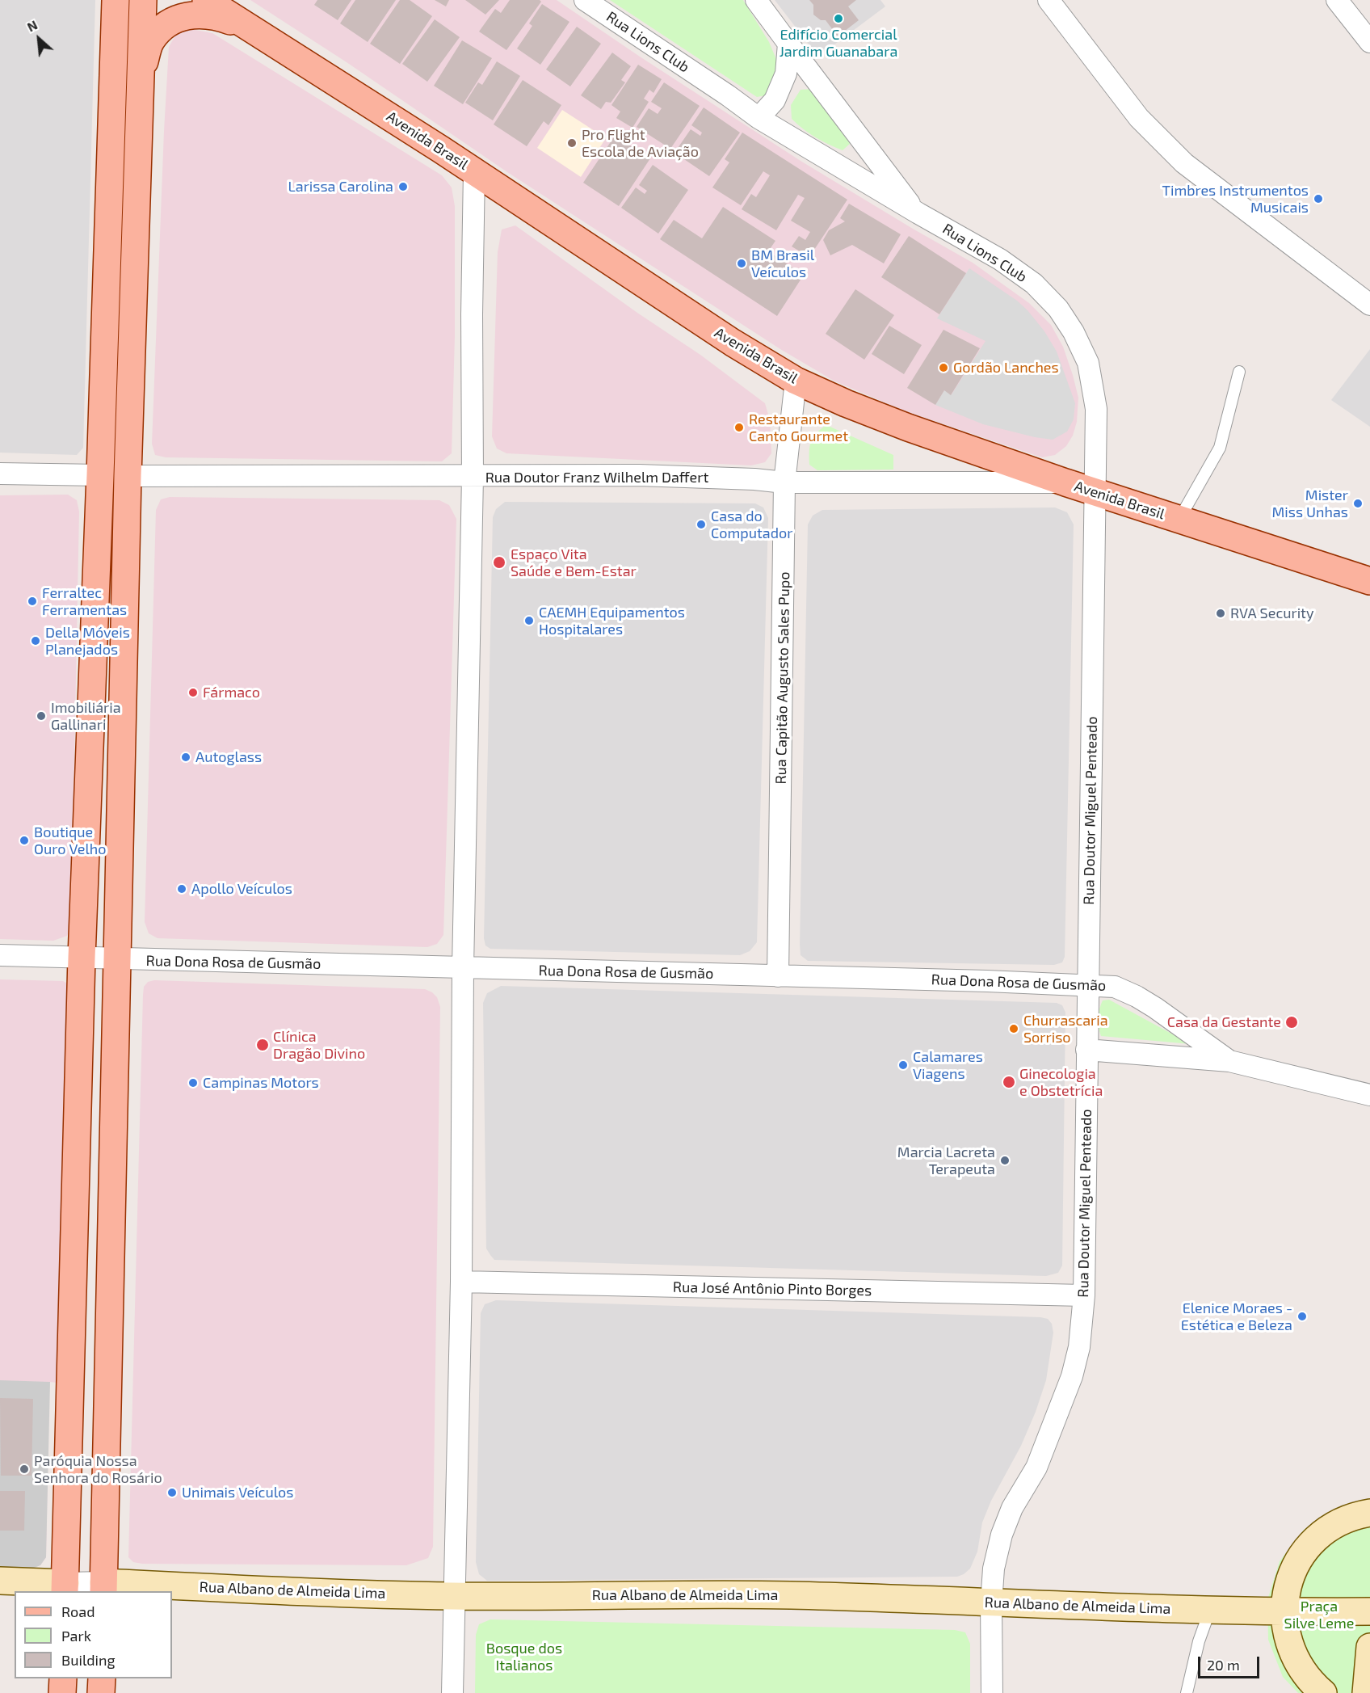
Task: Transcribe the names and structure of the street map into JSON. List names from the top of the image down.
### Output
{
  "streets": {
    "main road": ["Avenida Brasil"],
    "street": [
      "Rua Lions Club",
      "Rua Doutor Franz Wilhelm Daffert",
      "Rua Capitão Augusto Sales Pupo",
      "Rua Doutor Miguel Penteado",
      "Rua Dona Rosa de Gusmão",
      "Rua José Antônio Pinto Borges",
      "Rua Albano de Almeida Lima"
    ]
  },
  "crossings": [
    ["Rua Lions Club", "Avenida Brasil"],
    ["Rua Lions Club", "Rua Doutor Miguel Penteado"],
    ["Avenida Brasil", "Rua Doutor Franz Wilhelm Daffert"],
    ["Avenida Brasil", "Rua Capitão Augusto Sales Pupo"],
    ["Avenida Brasil", "Rua Doutor Miguel Penteado"],
    ["Rua Doutor Franz Wilhelm Daffert", "Rua Capitão Augusto Sales Pupo"],
    ["Rua Capitão Augusto Sales Pupo", "Rua Dona Rosa de Gusmão"],
    ["Rua Doutor Miguel Penteado", "Rua Dona Rosa de Gusmão"],
    ["Rua Doutor Miguel Penteado", "Rua José Antônio Pinto Borges"],
    ["Rua Doutor Miguel Penteado", "Rua Albano de Almeida Lima"]
  ],
  "parks": ["Praça Silve Leme", "Bosque dos Italianos"],
  "places": [
    "Edifício Comercial Jardim Guanabara",
    "Pro Flight Escola de Aviação",
    "Larissa Carolina",
    "Timbres Instrumentos Musicais",
    "BM Brasil Veículos",
    "Gordão Lanches",
    "Restaurante Canto Gourmet",
    "Mister Miss Unhas",
    "Casa do Computador",
    "Espaço Vita Saúde e Bem-Estar",
    "Ferraltec Ferramentas",
    "RVA Security",
    "CAEMH Equipamentos Hospitalares",
    "Della Móveis Planejados",
    "Fármaco",
    "Imobiliária Gallinari",
    "Autoglass",
    "Boutique Ouro Velho",
    "Apollo Veículos",
    "Casa da Gestante",
    "Churrascaria Sorriso",
    "Clínica Dragão Divino",
    "Calamares Viagens",
    "Ginecologia e Obstetrícia",
    "Campinas Motors",
    "Marcia Lacreta Terapeuta",
    "Elenice Moraes - Estética e Beleza",
    "Paróquia Nossa Senhora do Rosário",
    "Unimais Veículos"
  ],
  "legend": ["Road", "Park", "Building"],
  "scale_bar": "20 m",
  "north": "top left"
}
